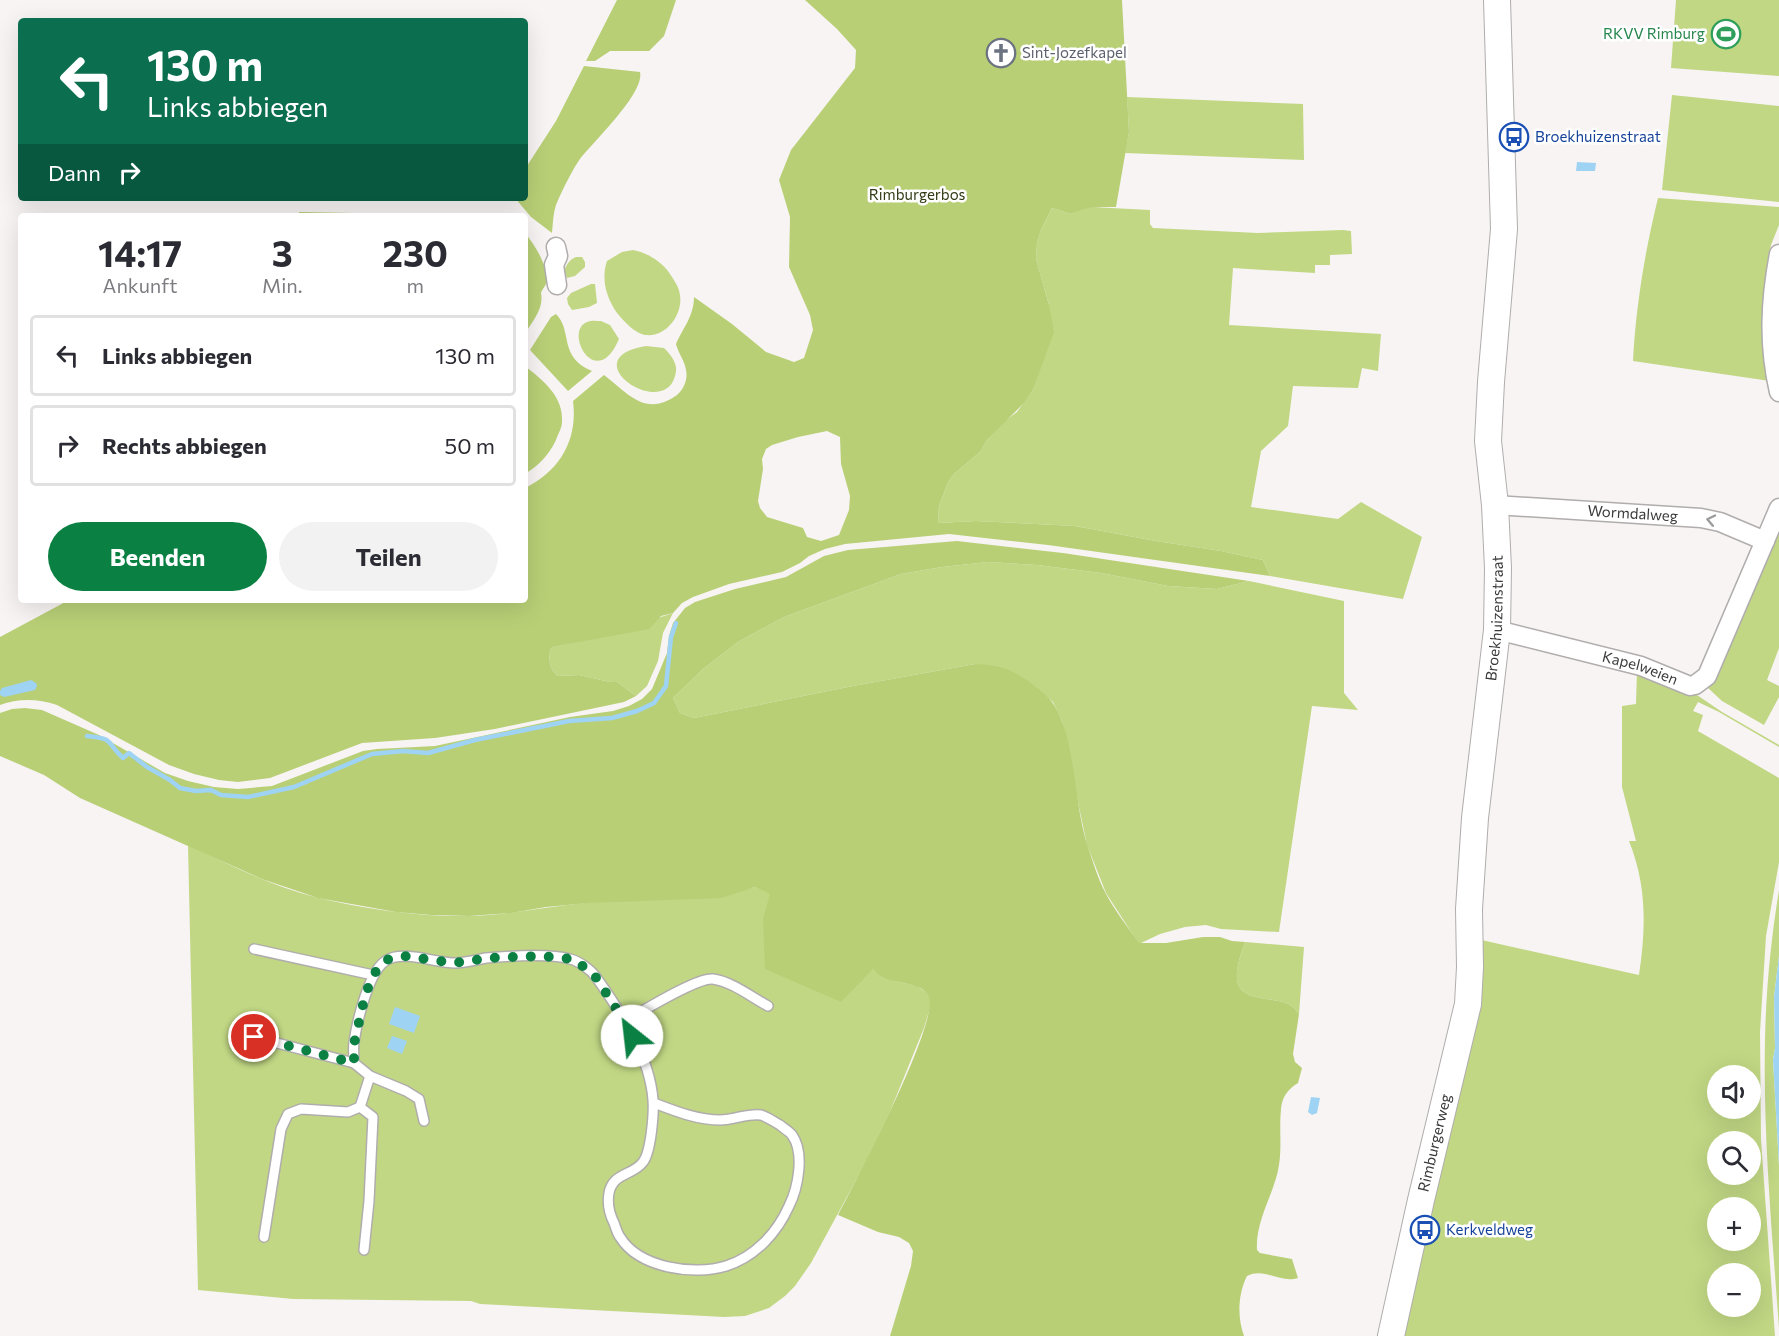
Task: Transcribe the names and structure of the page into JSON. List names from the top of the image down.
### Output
{
  "streets": {
    "street": [
      "Wormdalweg",
      "Broekhuizenstraat",
      "Kapelweien",
      "Rimburgerweg"
    ]
  },
  "crossings": [
    ["Wormdalweg", "Broekhuizenstraat"],
    ["Wormdalweg", "Kapelweien"],
    ["Broekhuizenstraat", "Kapelweien"],
    ["Broekhuizenstraat", "Rimburgerweg"]
  ],
  "one_way": ["Wormdalweg"],
  "parks": ["Rimburgerbos"],
  "places": {
    "sports": ["RKVV Rimburg"],
    "church": ["Sint-Jozefkapel"],
    "bus stop": ["Broekhuizenstraat", "Kerkveldweg"]
  },
  "page": {
    "turn": ["130 m", "Links abbiegen"],
    "then": "Dann",
    "eta": [
      "14:17",
      "Ankunft",
      "3",
      "Min.",
      "230",
      "m"
    ],
    "list": [
      {
        "name": "Links abbiegen",
        "value": "130 m"
      },
      {
        "name": "Rechts abbiegen",
        "value": "50 m"
      }
    ],
    "buttons": ["Beenden", "Teilen"],
    "map_buttons": ["+", "−"]
  }
}
